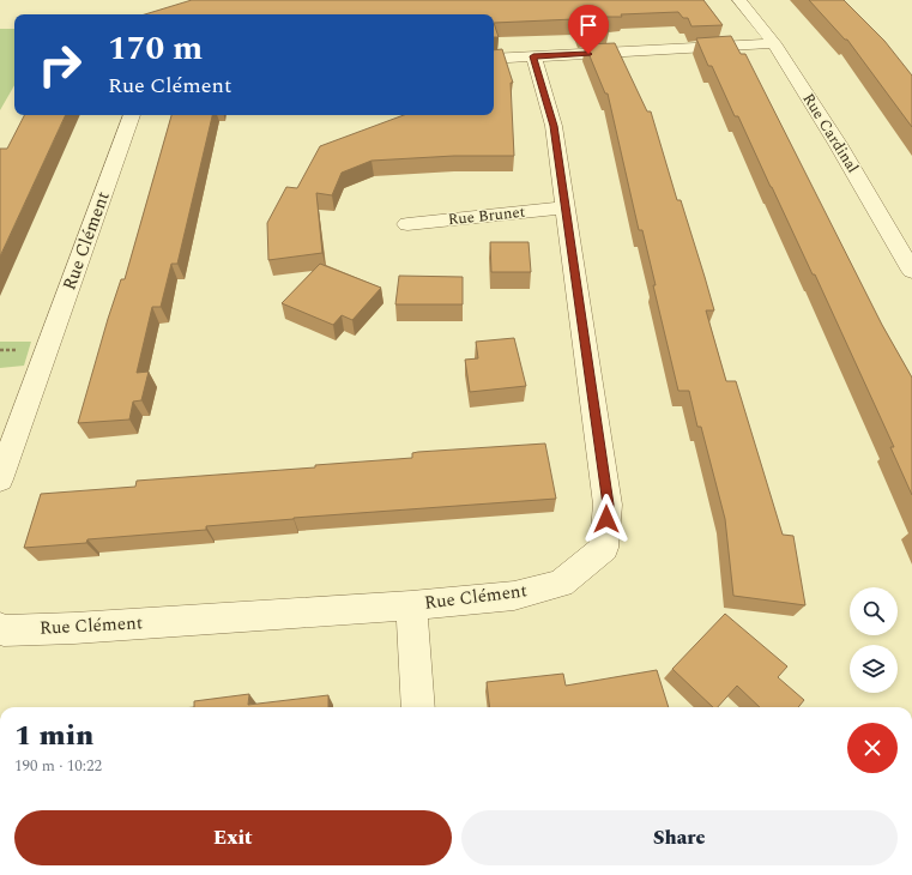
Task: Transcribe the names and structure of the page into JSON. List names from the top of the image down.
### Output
{
  "streets": {
    "street": ["Rue Cardinal", "Rue Brunet", "Rue Clément"]
  },
  "crossings": [
    ["Rue Brunet", "Rue Clément"]
  ],
  "page": {
    "turn": ["170 m", "Rue Clément"],
    "heading": ["1 min", "190 m · 10:22"],
    "buttons": ["Exit", "Share"]
  }
}
